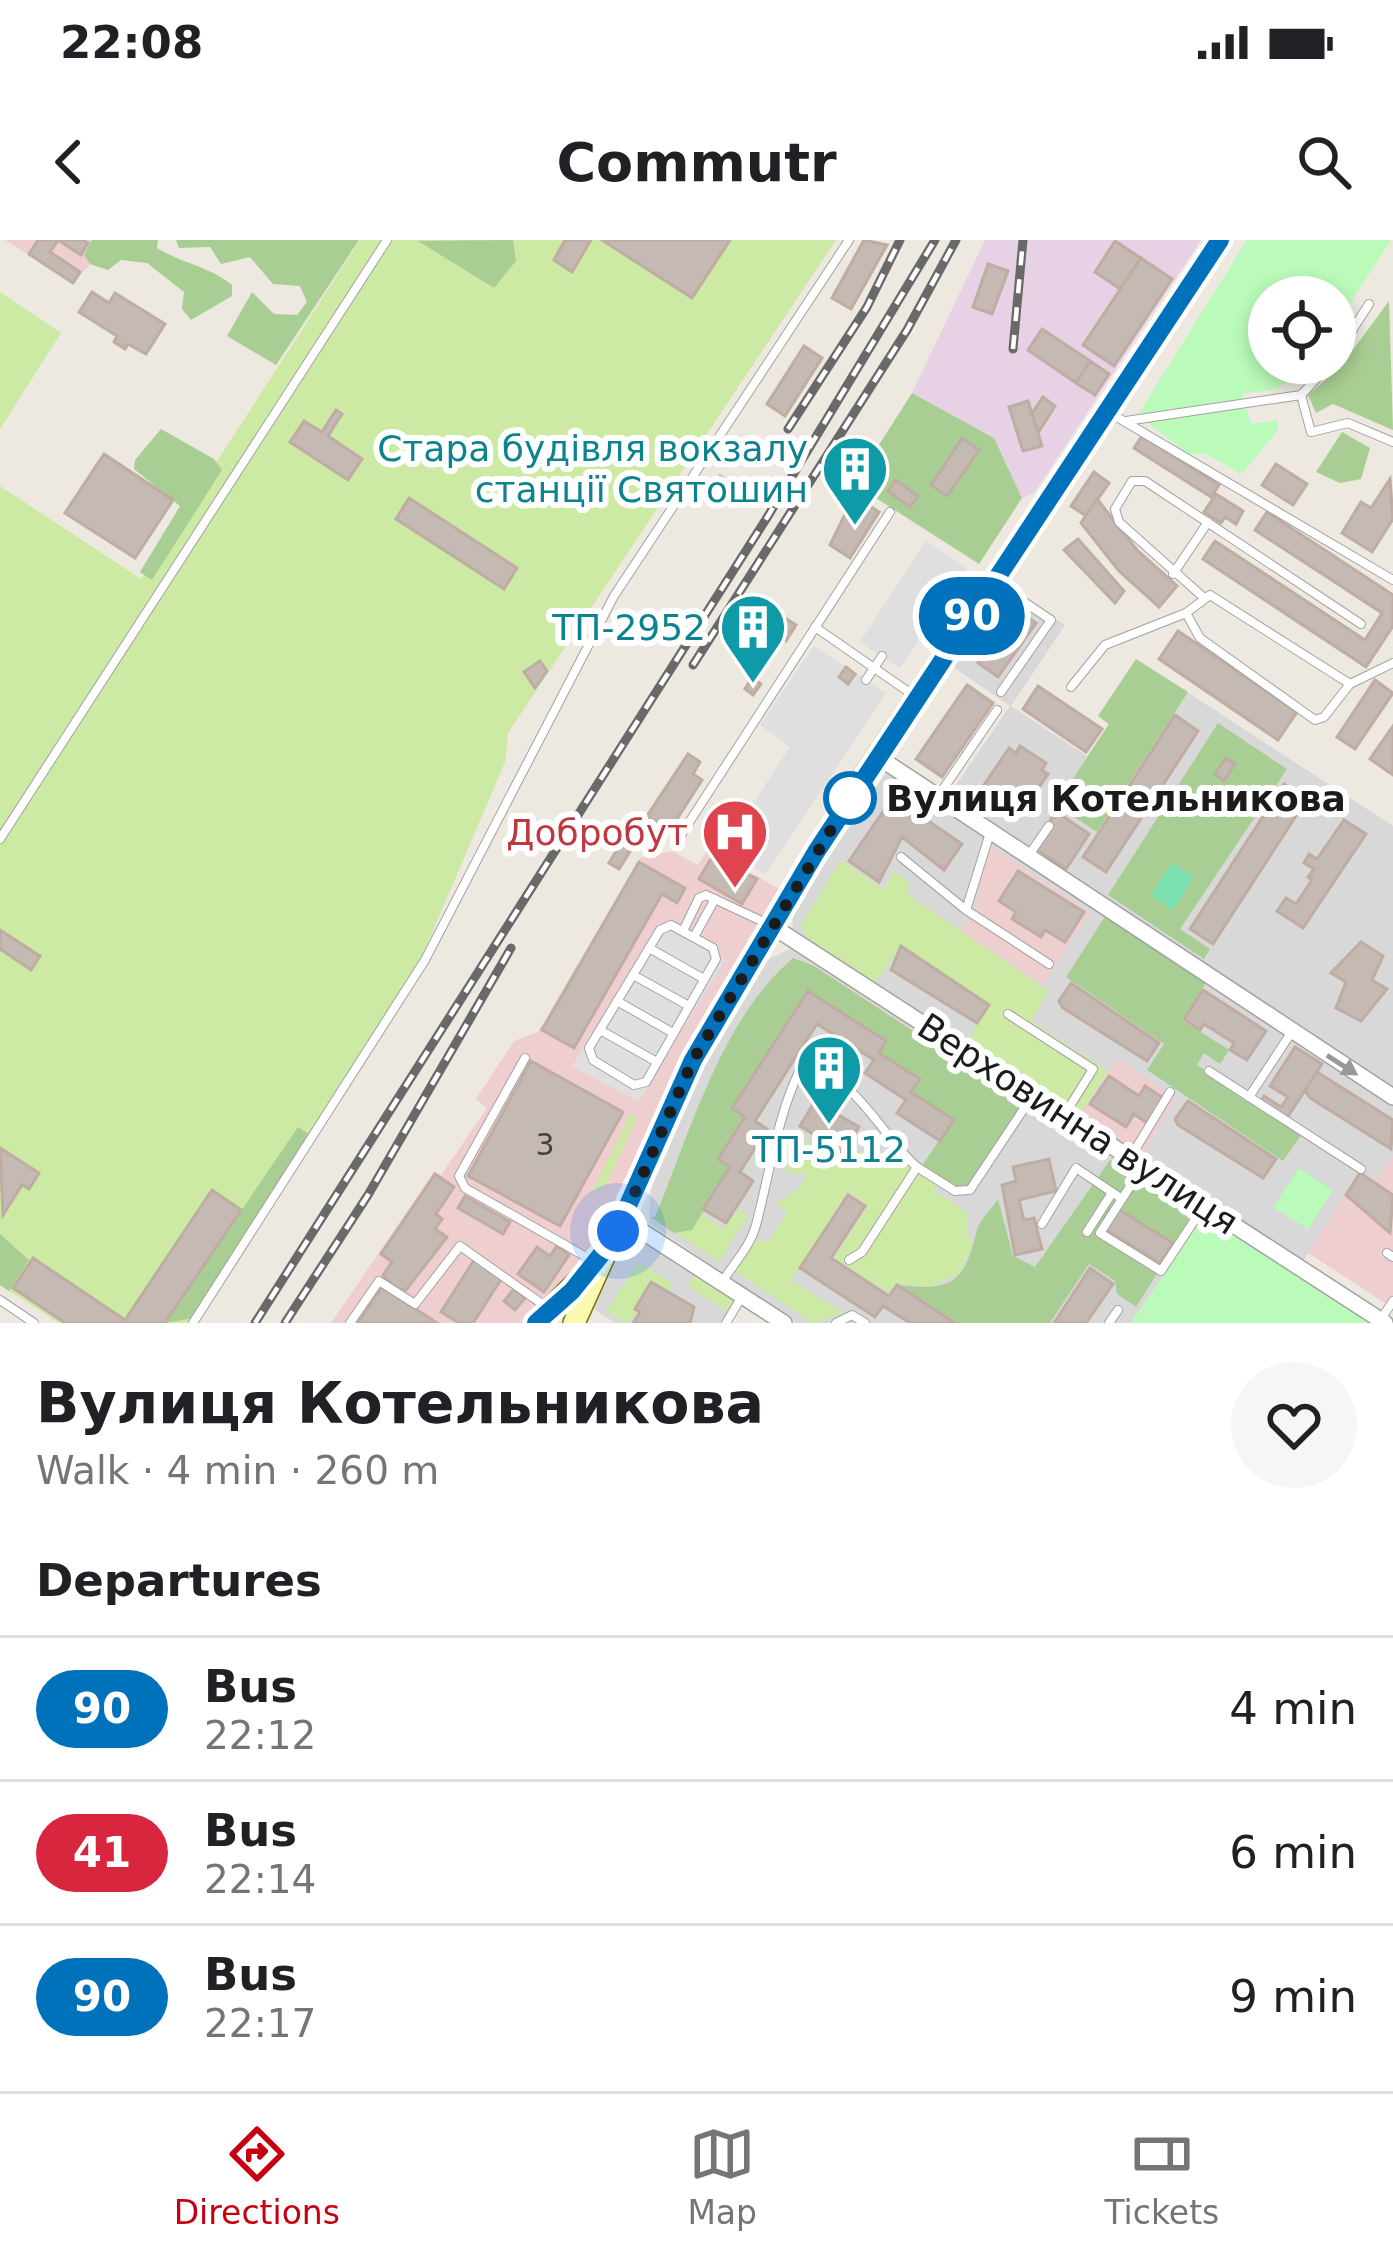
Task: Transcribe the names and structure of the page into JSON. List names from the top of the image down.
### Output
{
  "streets": {
    "street": ["Верховинна вулиця"]
  },
  "places": {
    "building": ["Стара будівля вокзалу станції Святошин", "ТП-2952", "ТП-5112"],
    "other": ["Вулиця Котельникова"],
    "hospital": ["Добробут"]
  },
  "lines": ["bus line 90"],
  "house_numbers": ["3"],
  "page": {
    "status": "22:08",
    "header": "Commutr",
    "on_map": "90",
    "heading": [
      ["Вулиця Котельникова", "Walk · 4 min · 260 m"],
      "Departures"
    ],
    "list": [
      {
        "mark": "90",
        "name": "Bus",
        "note": "22:12",
        "value": "4 min"
      },
      {
        "mark": "41",
        "name": "Bus",
        "note": "22:14",
        "value": "6 min"
      },
      {
        "mark": "90",
        "name": "Bus",
        "note": "22:17",
        "value": "9 min"
      }
    ],
    "tabs": ["Directions", "Map", "Tickets"]
  }
}
